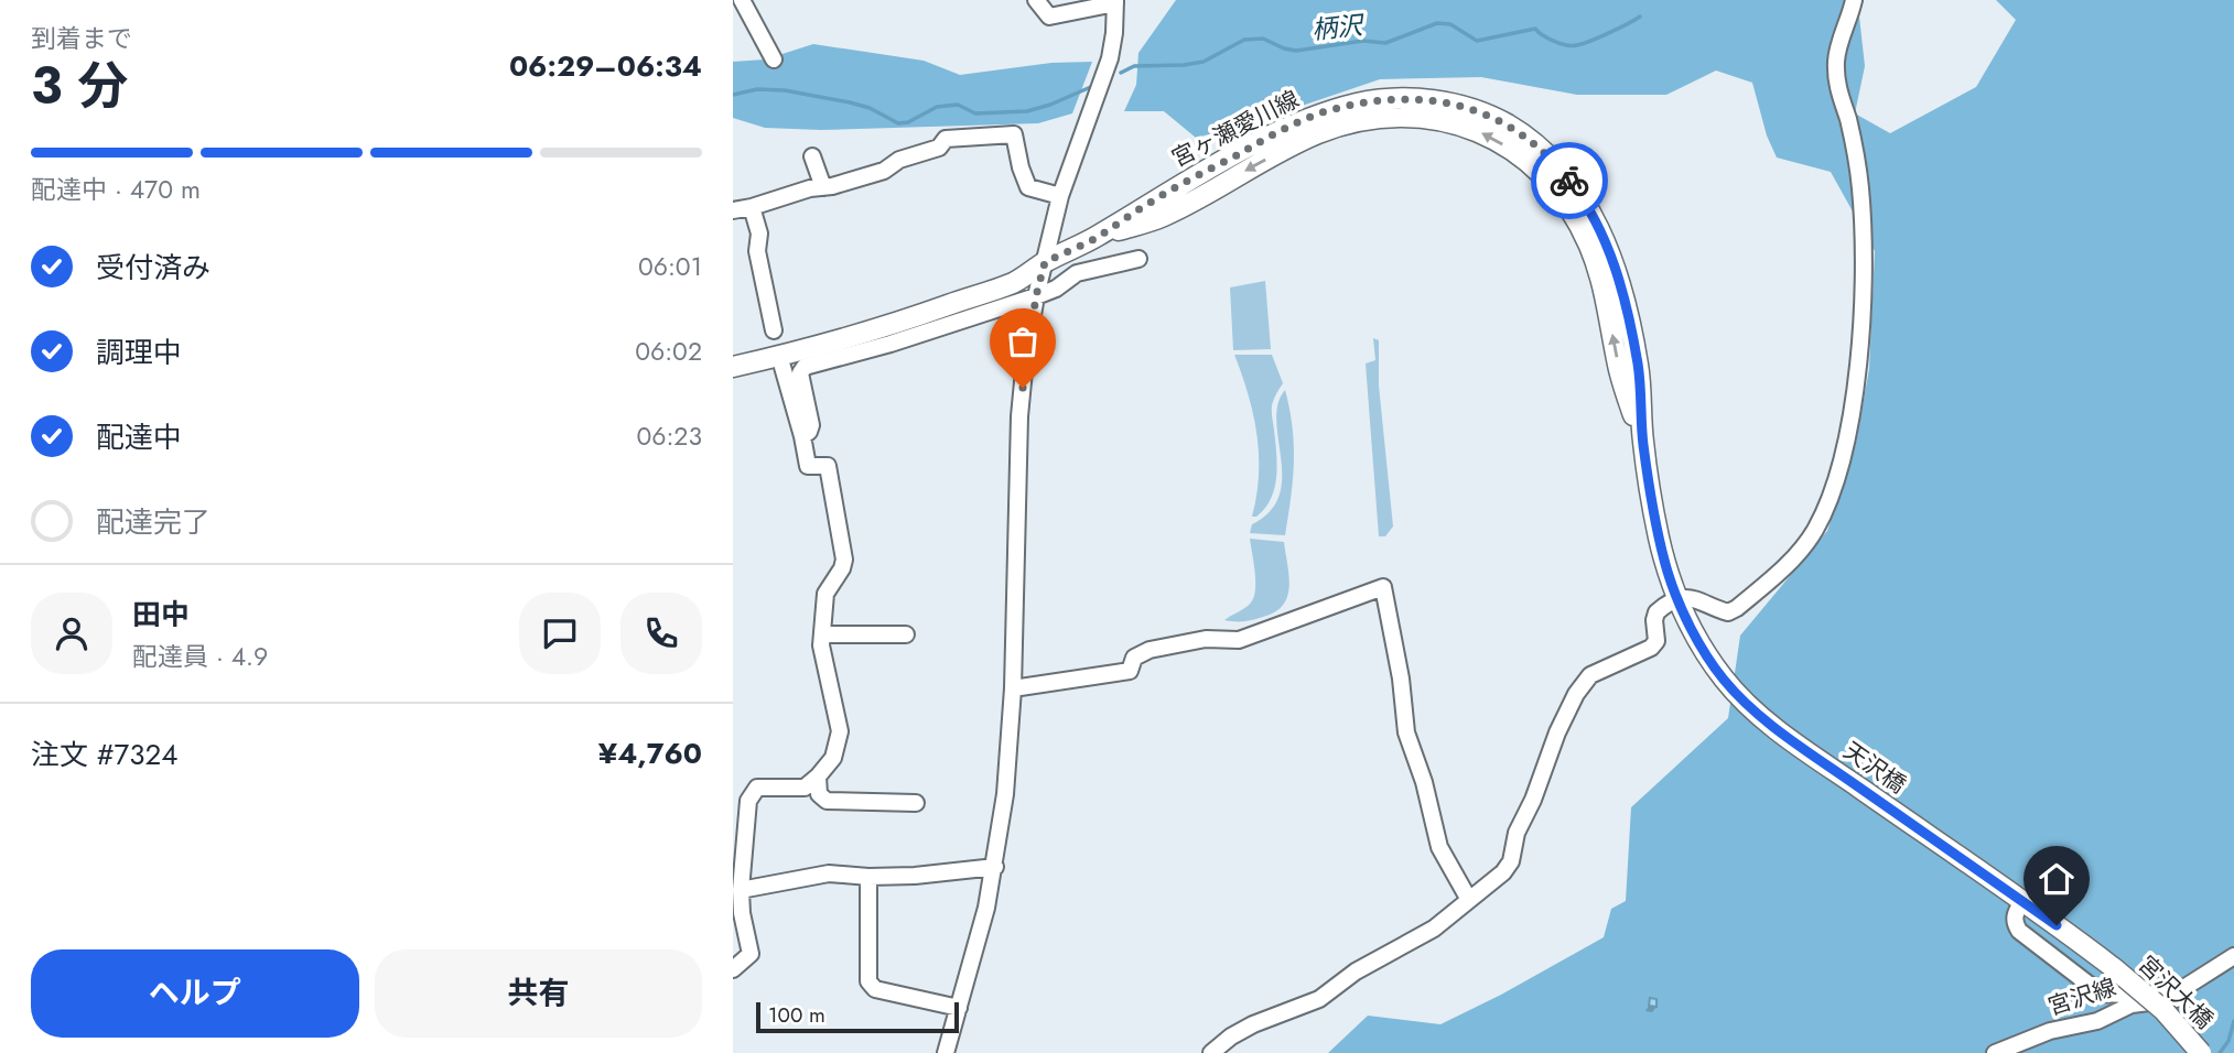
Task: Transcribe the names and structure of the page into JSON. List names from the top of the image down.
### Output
{
  "streets": {
    "main road": ["宮ヶ瀬愛川線", "天沢橋", "宮沢大橋"],
    "street": ["宮沢線"]
  },
  "crossings": [
    ["宮ヶ瀬愛川線", "天沢橋"],
    ["天沢橋", "宮沢大橋"]
  ],
  "water": ["柄沢"],
  "scale_bar": "100 m",
  "page": {
    "heading": ["3 分", "到着まで", "06:29–06:34"],
    "panel": [
      "田中",
      "配達員 · 4.9",
      "注文 #7324",
      "¥4,760"
    ],
    "bar": "配達中 · 470 m",
    "list": [
      ["受付済み", "06:01"],
      ["調理中", "06:02"],
      ["配達中", "06:23"],
      "配達完了"
    ],
    "buttons": ["ヘルプ", "共有"],
    "scale": "100 m"
  }
}
